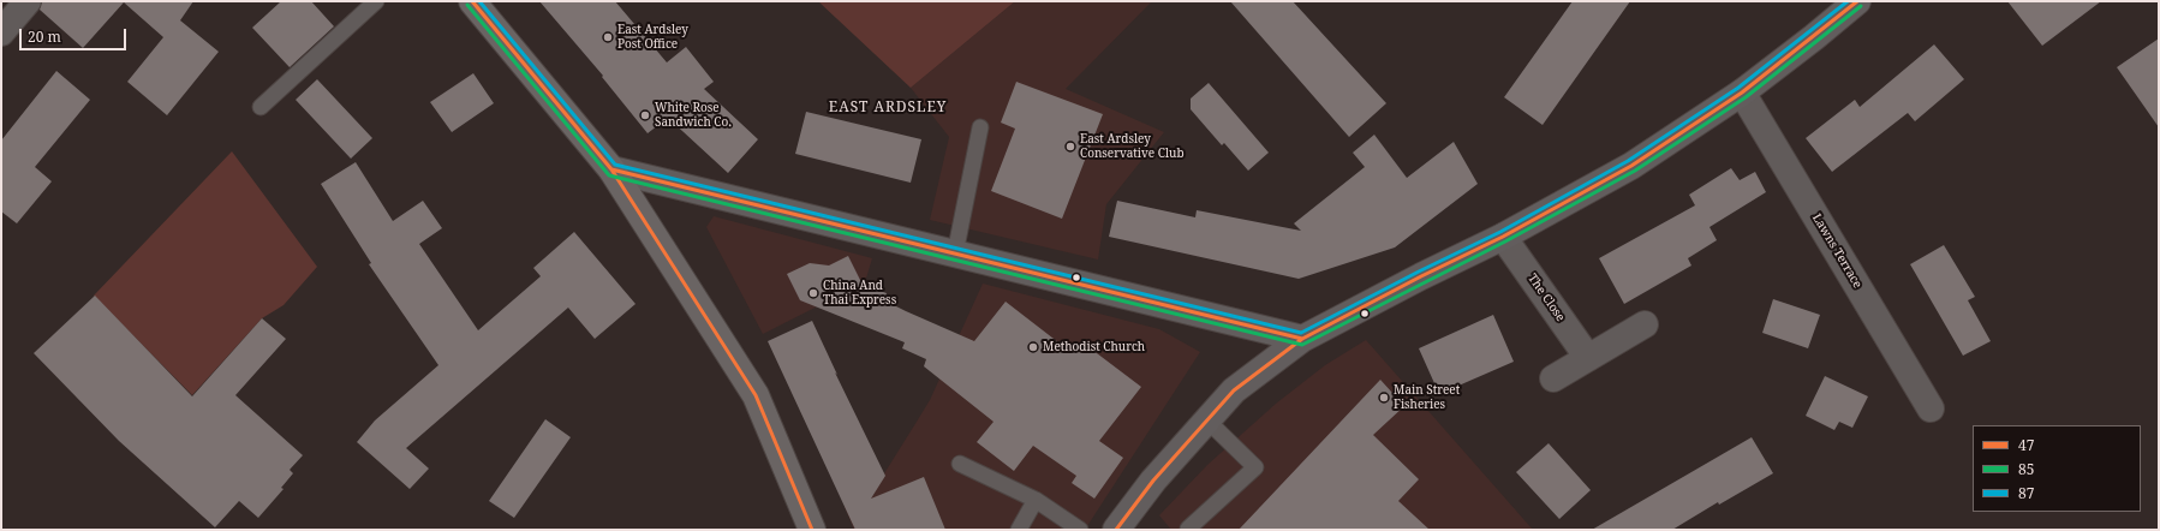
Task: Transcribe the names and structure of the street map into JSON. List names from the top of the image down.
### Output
{
  "streets": {
    "street": ["Lawns Terrace", "The Close"]
  },
  "districts": ["EAST ARDSLEY"],
  "places": [
    "East Ardsley Post Office",
    "White Rose Sandwich Co.",
    "East Ardsley Conservative Club",
    "China And Thai Express",
    "Methodist Church",
    "Main Street Fisheries"
  ],
  "lines": ["transit line 47", "transit line 87", "transit line 85"],
  "legend": ["47", "85", "87"],
  "scale_bar": "20 m"
}
